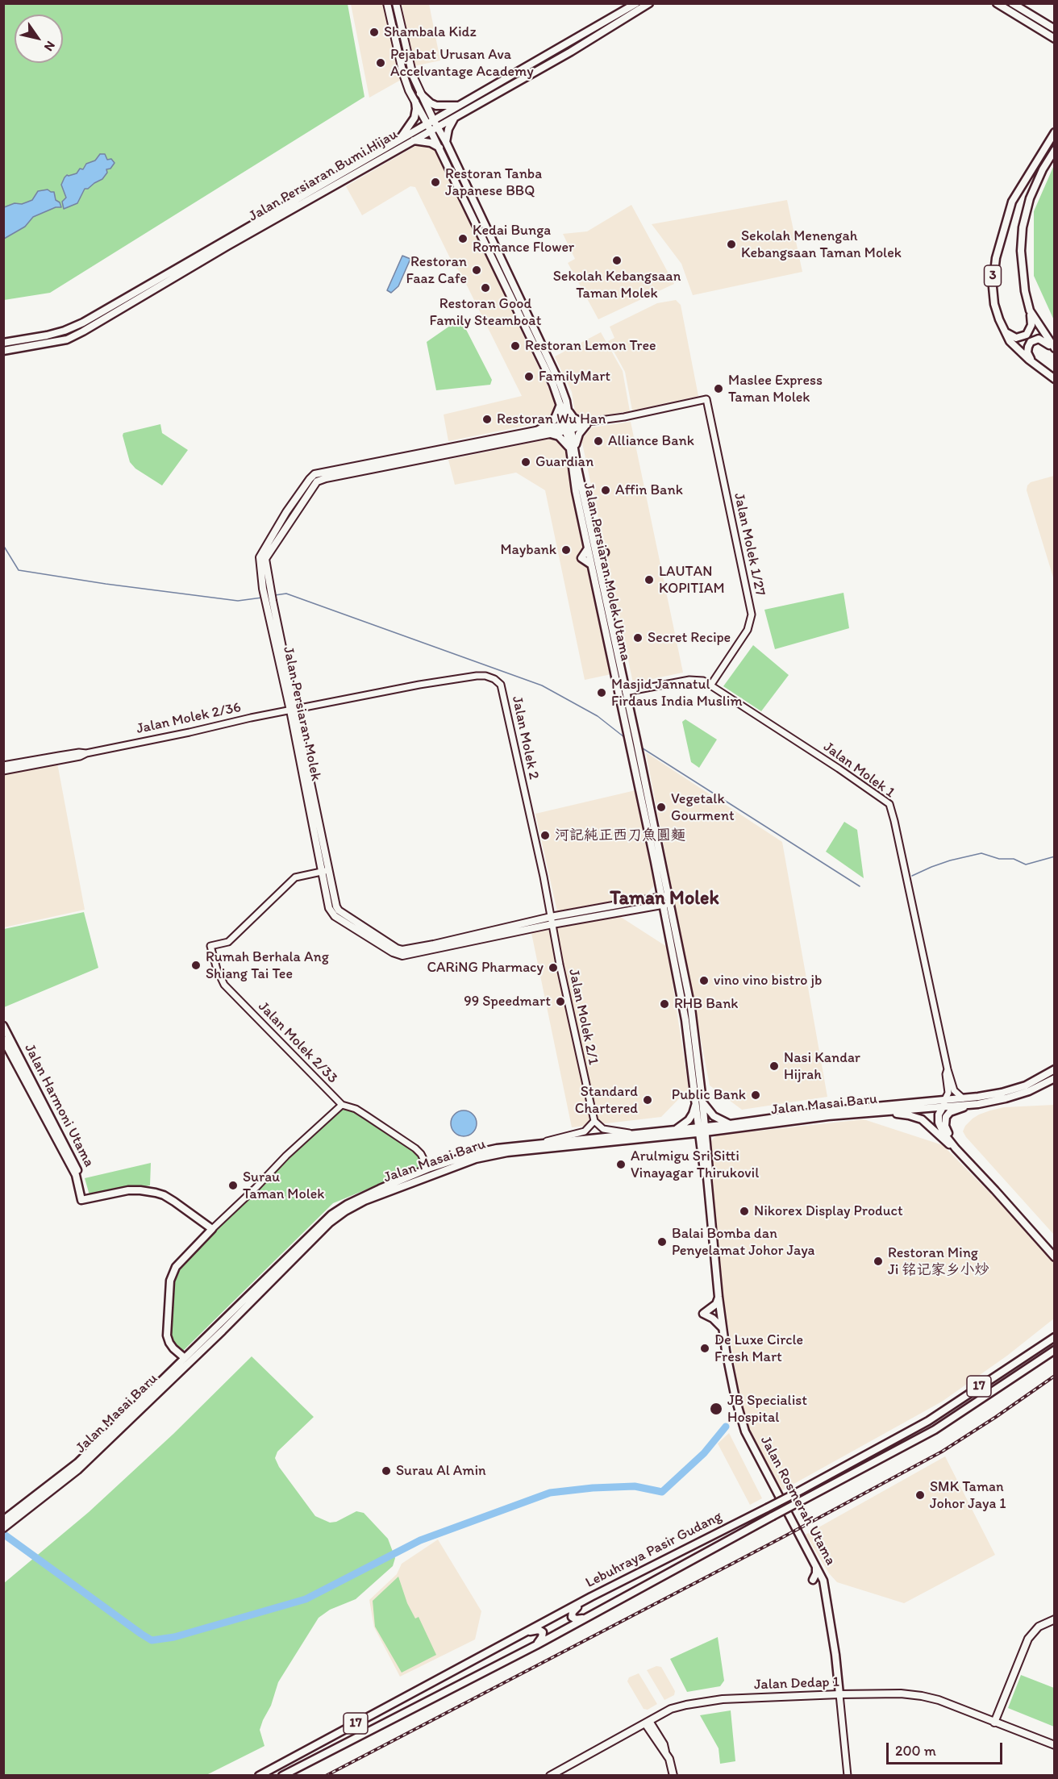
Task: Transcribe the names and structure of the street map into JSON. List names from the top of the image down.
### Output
{
  "streets": {
    "main road": [
      "Jalan Persiaran Bumi Hijau",
      "3",
      "Jalan Persiaran Molek Utama",
      "Jalan Persiaran Molek",
      "Jalan Masai Baru",
      "Jalan Harmoni Utama",
      "17",
      "Jalan Rosmerah Utama",
      "Lebuhraya Pasir Gudang",
      "Jalan Dedap 1"
    ],
    "street": [
      "Jalan Molek 1/27",
      "Jalan Molek 2/36",
      "Jalan Molek 2",
      "Jalan Molek 1",
      "Jalan Molek 2/1",
      "Jalan Molek 2/33"
    ]
  },
  "crossings": [
    ["Jalan Molek 1/27", "Jalan Persiaran Molek"],
    ["Jalan Molek 1/27", "Jalan Molek 1"],
    ["Jalan Persiaran Molek Utama", "Jalan Persiaran Molek"],
    ["Jalan Persiaran Molek Utama", "Jalan Molek 1"],
    ["Jalan Persiaran Molek Utama", "Jalan Masai Baru"],
    ["Jalan Persiaran Molek Utama", "Jalan Rosmerah Utama"],
    ["Jalan Persiaran Molek", "Jalan Molek 2/36"],
    ["Jalan Persiaran Molek", "Jalan Molek 2"],
    ["Jalan Persiaran Molek", "Jalan Molek 2/1"],
    ["Jalan Persiaran Molek", "Jalan Molek 2/33"],
    ["Jalan Molek 2/36", "Jalan Molek 2"],
    ["Jalan Molek 2", "Jalan Molek 2/1"],
    ["Jalan Molek 1", "Jalan Masai Baru"],
    ["Jalan Masai Baru", "Jalan Rosmerah Utama"],
    ["Jalan Rosmerah Utama", "Jalan Dedap 1"]
  ],
  "districts": ["Taman Molek"],
  "places": [
    "Shambala Kidz",
    "Pejabat Urusan Ava Accelvantage Academy",
    "Restoran Tanba Japanese BBQ",
    "Kedai Bunga Romance Flower",
    "Sekolah Menengah Kebangsaan Taman Molek",
    "Sekolah Kebangsaan Taman Molek",
    "Restoran Faaz Cafe",
    "Restoran Good Family Steamboat",
    "Restoran Lemon Tree",
    "FamilyMart",
    "Maslee Express Taman Molek",
    "Restoran Wu Han",
    "Alliance Bank",
    "Guardian",
    "Affin Bank",
    "Maybank",
    "LAUTAN KOPITIAM",
    "Secret Recipe",
    "Masjid Jannatul Firdaus India Muslim",
    "Vegetalk Gourment",
    "河記純正西刀魚圓麵",
    "Rumah Berhala Ang Shiang Tai Tee",
    "CARiNG Pharmacy",
    "vino vino bistro jb",
    "99 Speedmart",
    "RHB Bank",
    "Nasi Kandar Hijrah",
    "Public Bank",
    "Standard Chartered",
    "Arulmigu Sri Sitti Vinayagar Thirukovil",
    "Surau Taman Molek",
    "Nikorex Display Product",
    "Balai Bomba dan Penyelamat Johor Jaya",
    "Restoran Ming Ji 铭记家乡小炒",
    "De Luxe Circle Fresh Mart",
    "JB Specialist Hospital",
    "Surau Al Amin",
    "SMK Taman Johor Jaya 1"
  ],
  "scale_bar": "200 m",
  "north": "bottom right"
}
